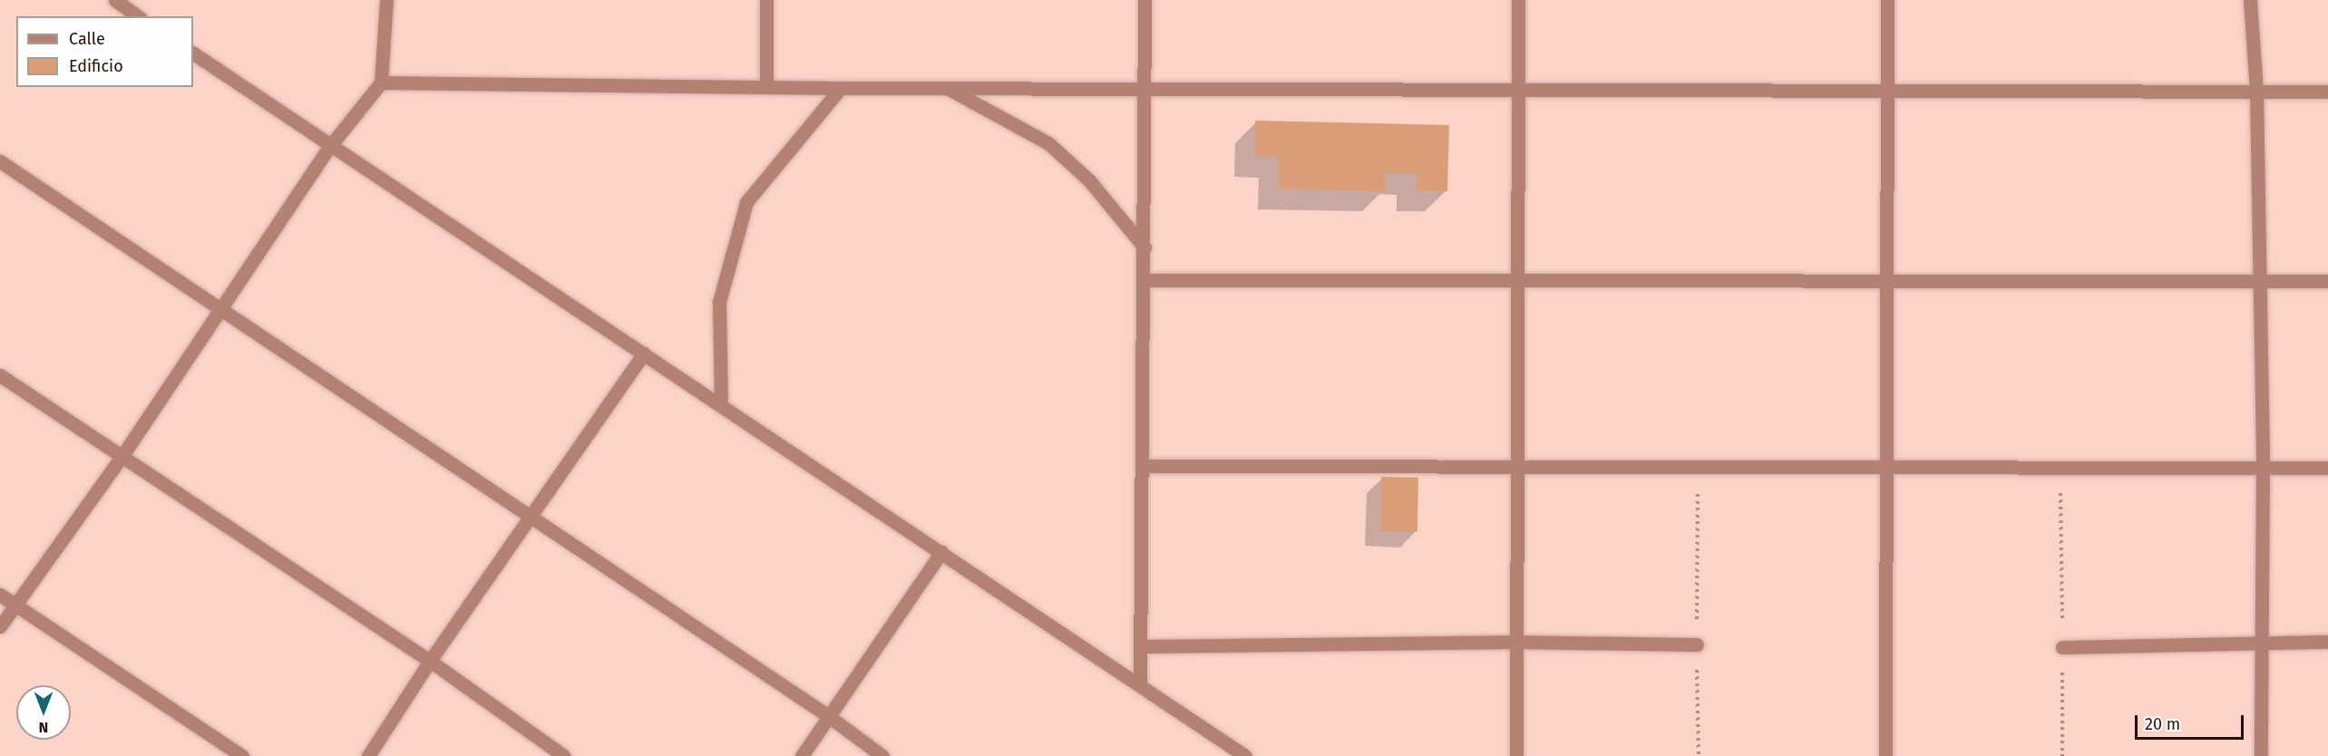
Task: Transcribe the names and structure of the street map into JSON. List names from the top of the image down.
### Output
{
  "legend": ["Calle", "Edificio"],
  "scale_bar": "20 m",
  "north": "bottom"
}
